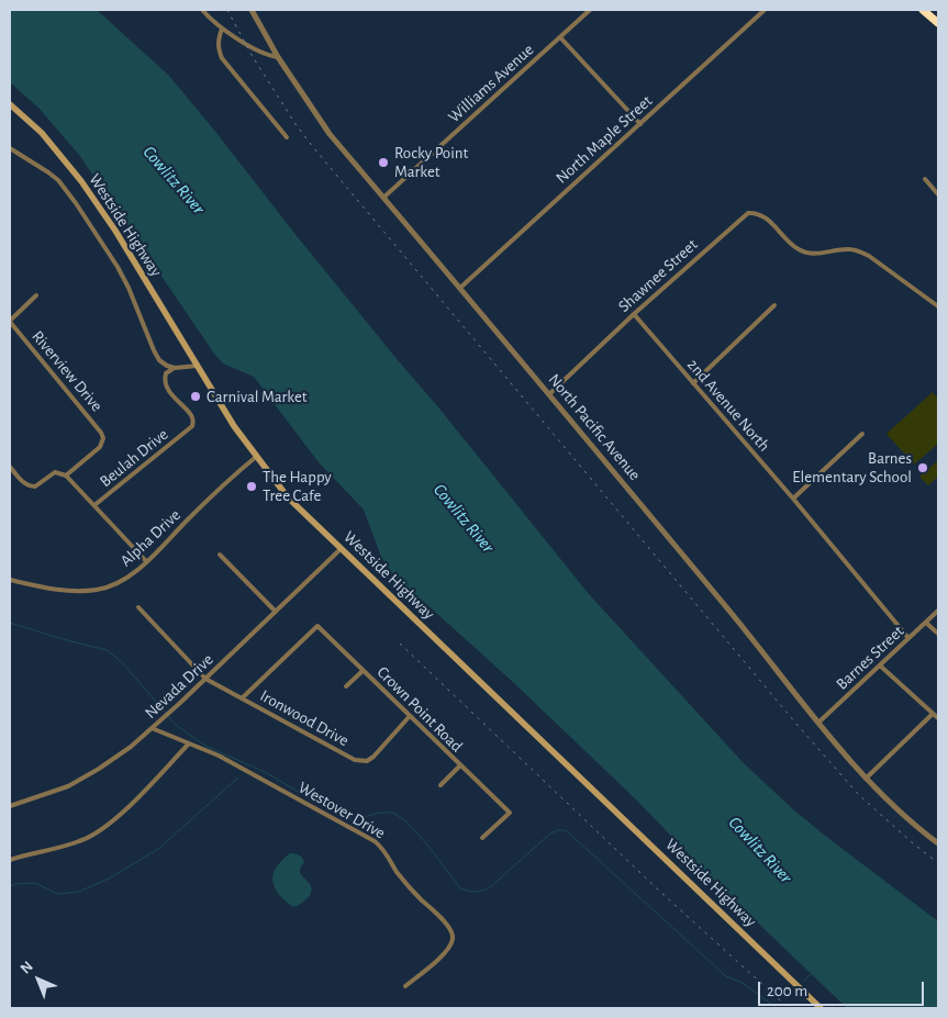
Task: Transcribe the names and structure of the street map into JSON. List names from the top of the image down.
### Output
{
  "streets": {
    "main road": ["Westside Highway"],
    "street": [
      "Williams Avenue",
      "North Maple Street",
      "Shawnee Street",
      "Riverview Drive",
      "2nd Avenue North",
      "North Pacific Avenue",
      "Beulah Drive",
      "Alpha Drive",
      "Barnes Street",
      "Nevada Drive",
      "Crown Point Road",
      "Ironwood Drive",
      "Westover Drive"
    ]
  },
  "crossings": [
    ["Williams Avenue", "North Pacific Avenue"],
    ["North Maple Street", "North Pacific Avenue"],
    ["Westside Highway", "Alpha Drive"],
    ["Westside Highway", "Nevada Drive"],
    ["Shawnee Street", "2nd Avenue North"],
    ["Shawnee Street", "North Pacific Avenue"],
    ["Riverview Drive", "Beulah Drive"],
    ["2nd Avenue North", "Barnes Street"],
    ["North Pacific Avenue", "Barnes Street"],
    ["Nevada Drive", "Ironwood Drive"],
    ["Nevada Drive", "Westover Drive"],
    ["Crown Point Road", "Ironwood Drive"]
  ],
  "water": ["Cowlitz River"],
  "places": [
    "Rocky Point Market",
    "Carnival Market",
    "Barnes Elementary School",
    "The Happy Tree Cafe"
  ],
  "scale_bar": "200 m",
  "north": "top left"
}
